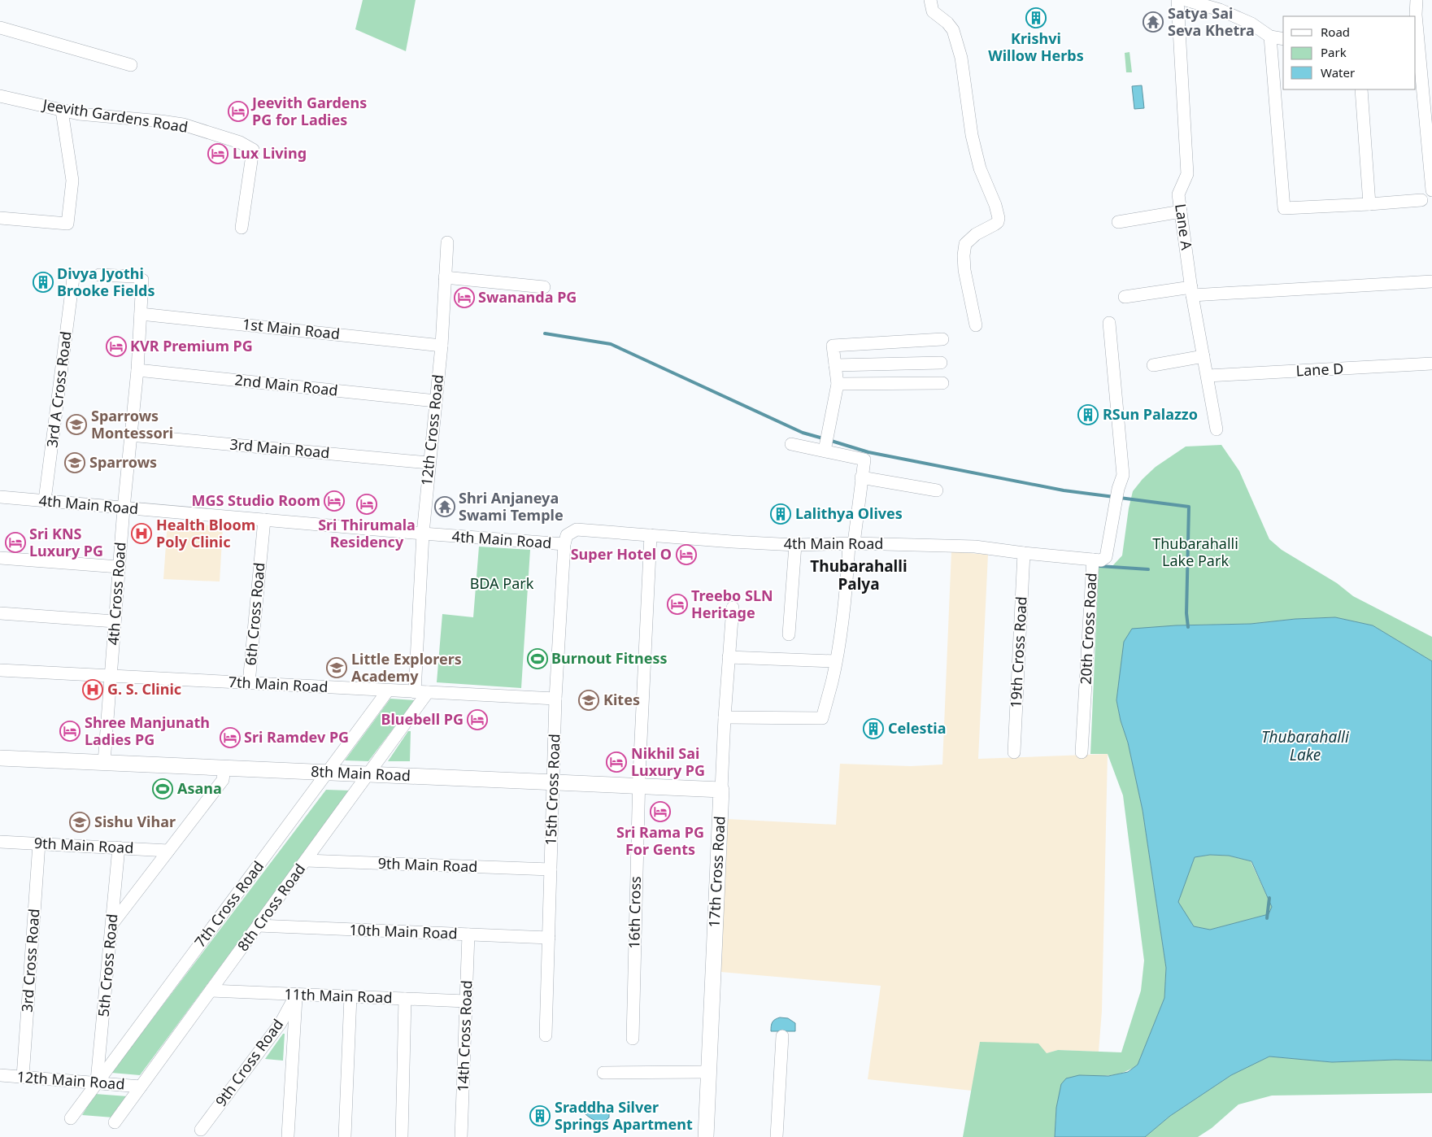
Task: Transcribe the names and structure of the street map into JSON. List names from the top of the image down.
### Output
{
  "streets": {
    "street": [
      "Jeevith Gardens Road",
      "Lane A",
      "1st Main Road",
      "Lane D",
      "2nd Main Road",
      "3rd A Cross Road",
      "12th Cross Road",
      "3rd Main Road",
      "4th Main Road",
      "4th Cross Road",
      "6th Cross Road",
      "20th Cross Road",
      "19th Cross Road",
      "7th Main Road",
      "8th Main Road",
      "15th Cross Road",
      "9th Main Road",
      "17th Cross Road",
      "7th Cross Road",
      "8th Cross Road",
      "16th Cross",
      "10th Main Road",
      "3rd Cross Road",
      "5th Cross Road",
      "11th Main Road",
      "14th Cross Road",
      "9th Cross Road",
      "12th Main Road"
    ]
  },
  "crossings": [
    ["Lane A", "Lane D"],
    ["1st Main Road", "12th Cross Road"],
    ["1st Main Road", "4th Cross Road"],
    ["2nd Main Road", "12th Cross Road"],
    ["2nd Main Road", "4th Cross Road"],
    ["3rd A Cross Road", "4th Main Road"],
    ["12th Cross Road", "3rd Main Road"],
    ["12th Cross Road", "4th Main Road"],
    ["12th Cross Road", "7th Main Road"],
    ["3rd Main Road", "4th Cross Road"],
    ["4th Main Road", "4th Cross Road"],
    ["4th Main Road", "6th Cross Road"],
    ["4th Main Road", "20th Cross Road"],
    ["4th Main Road", "19th Cross Road"],
    ["4th Main Road", "15th Cross Road"],
    ["4th Main Road", "16th Cross"],
    ["4th Cross Road", "7th Main Road"],
    ["4th Cross Road", "8th Main Road"],
    ["6th Cross Road", "7th Main Road"],
    ["7th Main Road", "15th Cross Road"],
    ["7th Main Road", "7th Cross Road"],
    ["7th Main Road", "8th Cross Road"],
    ["8th Main Road", "15th Cross Road"],
    ["8th Main Road", "17th Cross Road"],
    ["8th Main Road", "7th Cross Road"],
    ["8th Main Road", "8th Cross Road"],
    ["8th Main Road", "16th Cross"],
    ["15th Cross Road", "9th Main Road"],
    ["15th Cross Road", "10th Main Road"],
    ["9th Main Road", "8th Cross Road"],
    ["9th Main Road", "3rd Cross Road"],
    ["9th Main Road", "5th Cross Road"],
    ["7th Cross Road", "5th Cross Road"],
    ["7th Cross Road", "12th Main Road"],
    ["8th Cross Road", "10th Main Road"],
    ["8th Cross Road", "11th Main Road"],
    ["8th Cross Road", "12th Main Road"],
    ["10th Main Road", "14th Cross Road"],
    ["3rd Cross Road", "12th Main Road"],
    ["5th Cross Road", "12th Main Road"],
    ["11th Main Road", "14th Cross Road"],
    ["11th Main Road", "9th Cross Road"]
  ],
  "districts": ["Thubarahalli Palya"],
  "water": ["Thubarahalli Lake"],
  "parks": ["Thubarahalli Lake Park", "BDA Park"],
  "places": {
    "building": [
      "Krishvi Willow Herbs",
      "Divya Jyothi Brooke Fields",
      "RSun Palazzo",
      "Lalithya Olives",
      "Celestia",
      "Sraddha Silver Springs Apartment"
    ],
    "temple": ["Satya Sai Seva Khetra", "Shri Anjaneya Swami Temple"],
    "hotel": [
      "Jeevith Gardens PG for Ladies",
      "Lux Living",
      "Swananda PG",
      "KVR Premium PG",
      "MGS Studio Room",
      "Sri Thirumala Residency",
      "Sri KNS Luxury PG",
      "Super Hotel O",
      "Treebo SLN Heritage",
      "Bluebell PG",
      "Shree Manjunath Ladies PG",
      "Sri Ramdev PG",
      "Nikhil Sai Luxury PG",
      "Sri Rama PG For Gents"
    ],
    "school or university": [
      "Sparrows Montessori",
      "Sparrows",
      "Little Explorers Academy",
      "Kites",
      "Sishu Vihar"
    ],
    "hospital": ["Health Bloom Poly Clinic", "G. S. Clinic"],
    "sports": ["Burnout Fitness", "Asana"]
  },
  "legend": ["Road", "Park", "Water"]
}
